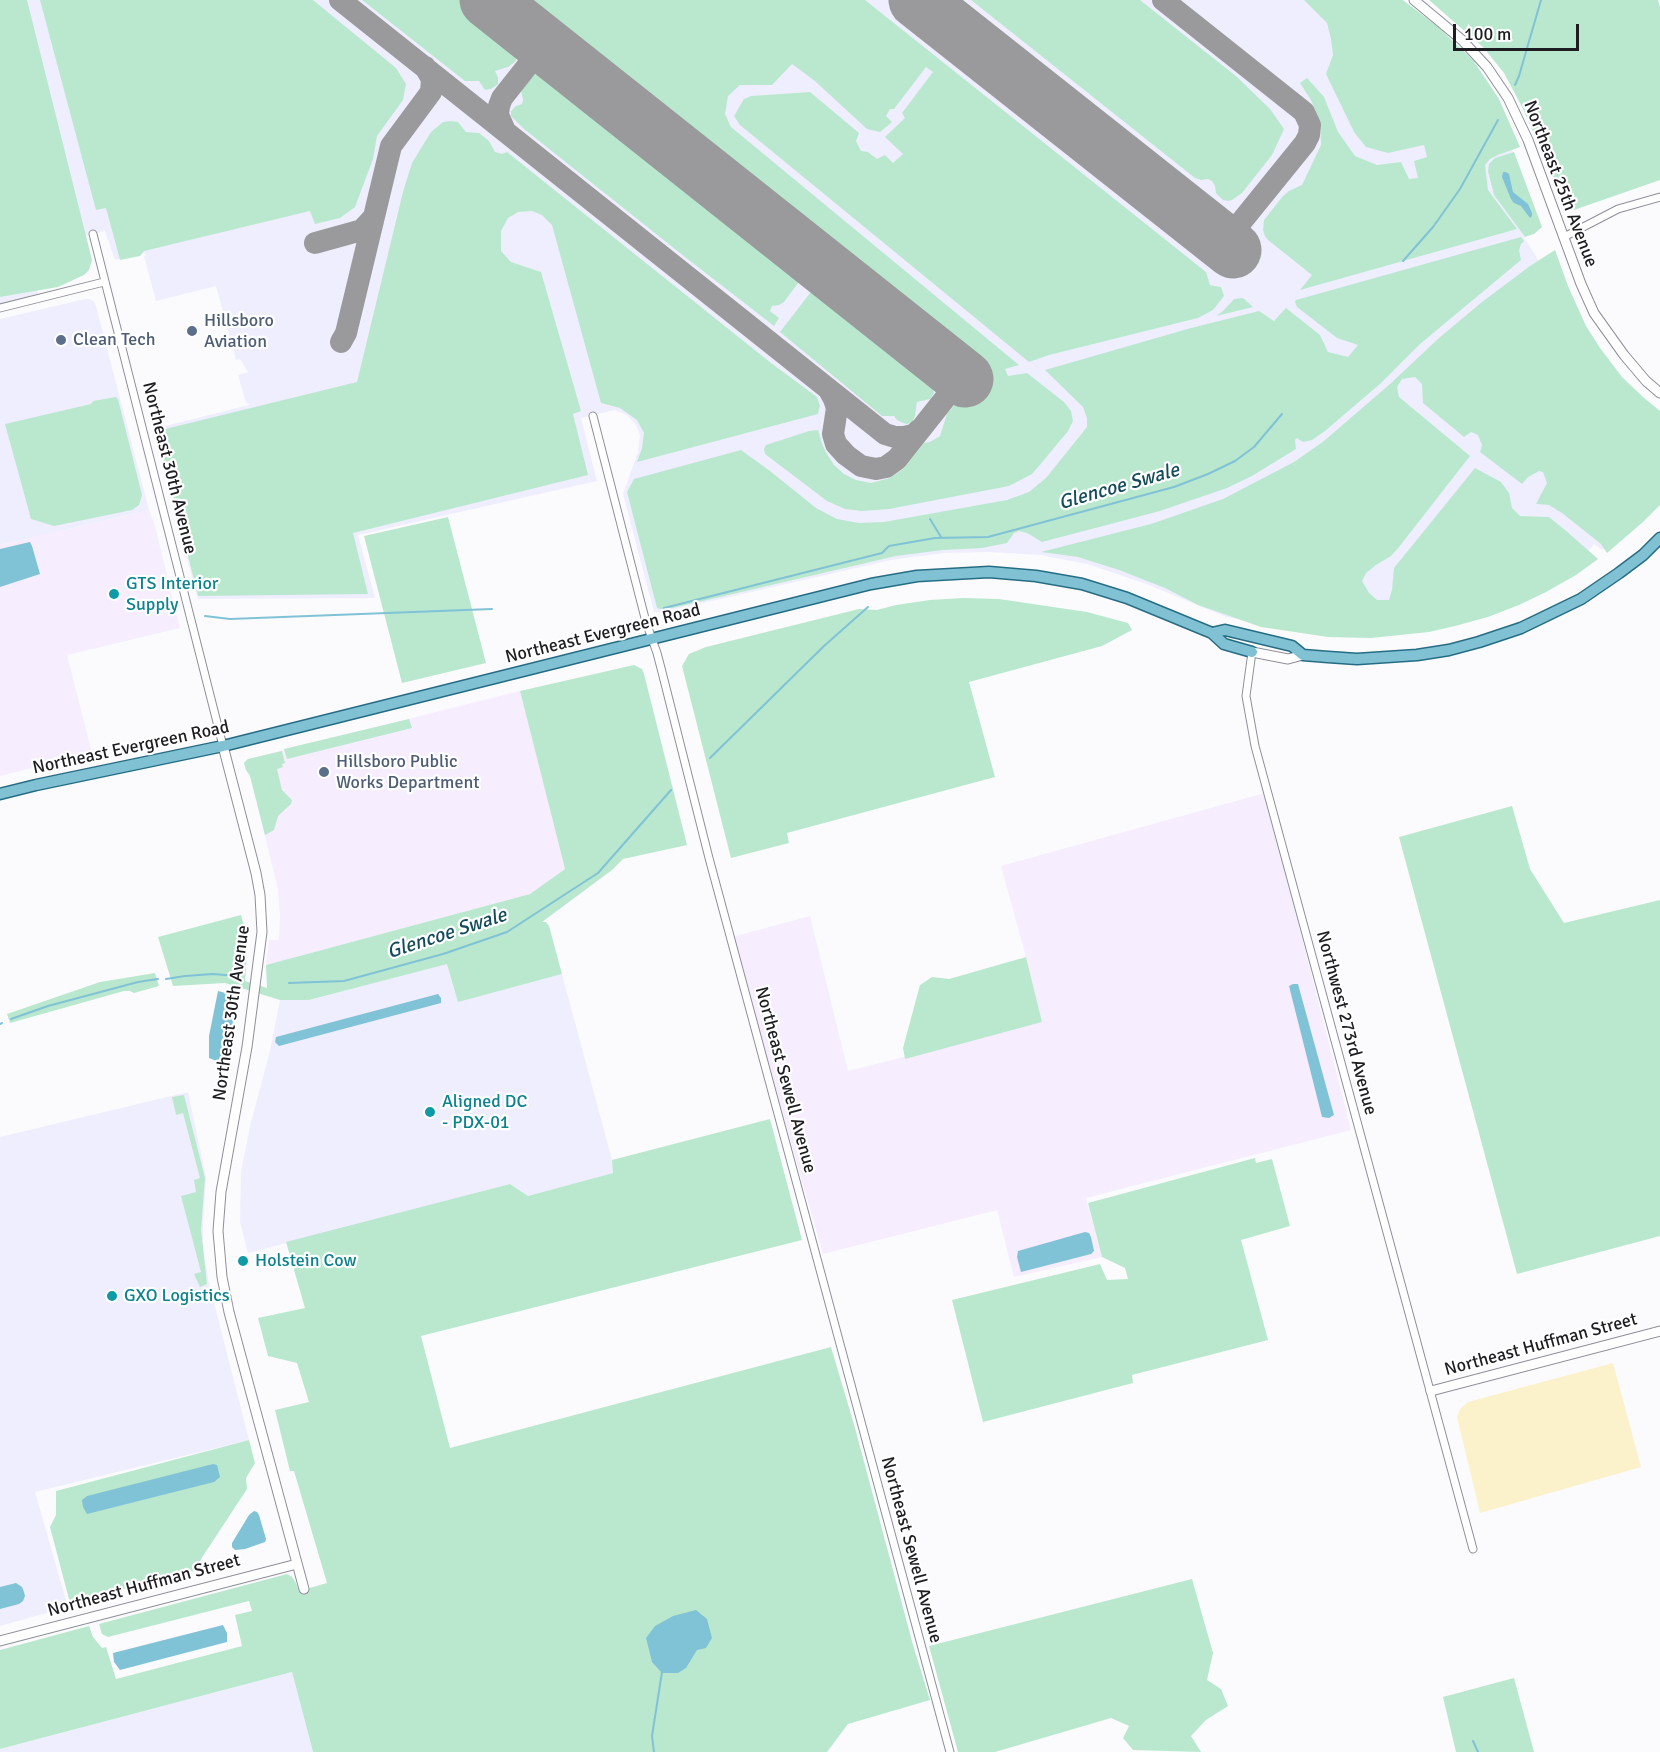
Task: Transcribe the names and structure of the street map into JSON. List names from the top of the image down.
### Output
{
  "streets": {
    "main road": ["Northeast Evergreen Road"],
    "street": [
      "Northeast 25th Avenue",
      "Northeast 30th Avenue",
      "Northwest 273rd Avenue",
      "Northeast Sewell Avenue",
      "Northeast Huffman Street"
    ]
  },
  "crossings": [
    ["Northeast 30th Avenue", "Northeast Evergreen Road"],
    ["Northeast 30th Avenue", "Northeast Huffman Street"],
    ["Northeast Evergreen Road", "Northwest 273rd Avenue"],
    ["Northeast Evergreen Road", "Northeast Sewell Avenue"],
    ["Northwest 273rd Avenue", "Northeast Huffman Street"]
  ],
  "water": ["Glencoe Swale"],
  "places": [
    "Hillsboro Aviation",
    "Clean Tech",
    "GTS Interior Supply",
    "Hillsboro Public Works Department",
    "Aligned DC - PDX-01",
    "Holstein Cow",
    "GXO Logistics"
  ],
  "scale_bar": "100 m"
}
